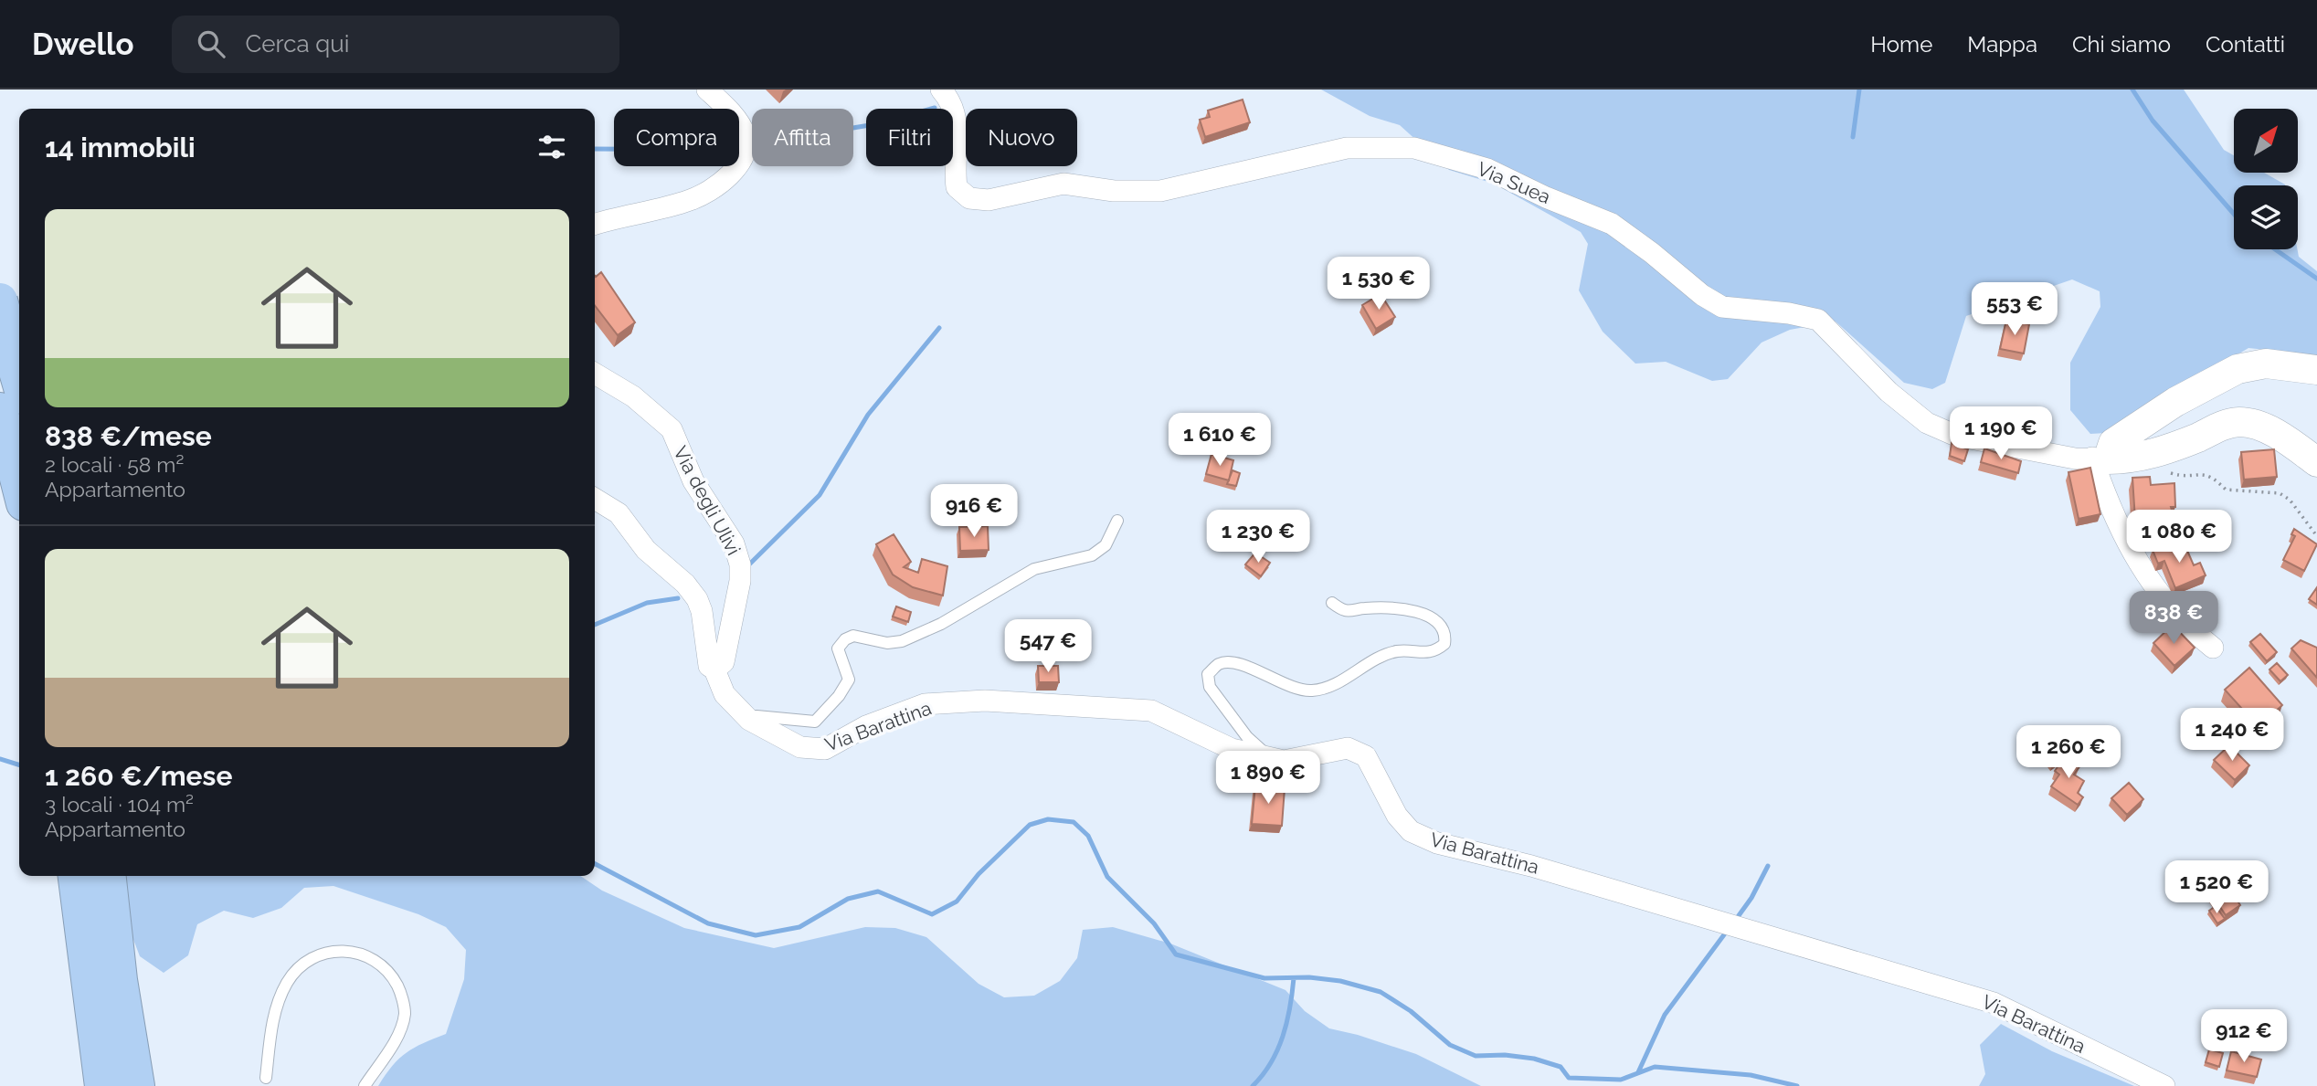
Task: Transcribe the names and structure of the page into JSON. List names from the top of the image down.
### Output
{
  "streets": {
    "street": ["Via Suea", "Via degli Ulivi", "Via Barattina"]
  },
  "crossings": [
    ["Via degli Ulivi", "Via Barattina"]
  ],
  "north": "top right",
  "page": {
    "header": "Dwello",
    "search": "Cerca qui",
    "nav": [
      "Home",
      "Mappa",
      "Chi siamo",
      "Contatti"
    ],
    "chip": [
      "Compra",
      "Affitta",
      "Filtri",
      "Nuovo"
    ],
    "heading": "14 immobili",
    "list": [
      {
        "name": "838 €/mese",
        "note": "2 locali · 58 m² · Appartamento"
      },
      {
        "name": "1 260 €/mese",
        "note": "3 locali · 104 m² · Appartamento"
      }
    ],
    "price": [
      "1 530 €",
      "553 €",
      "1 190 €",
      "1 610 €",
      "916 €",
      "1 230 €",
      "1 080 €",
      "838 €",
      "547 €",
      "1 240 €",
      "1 260 €",
      "1 890 €",
      "1 520 €",
      "912 €"
    ]
  }
}
